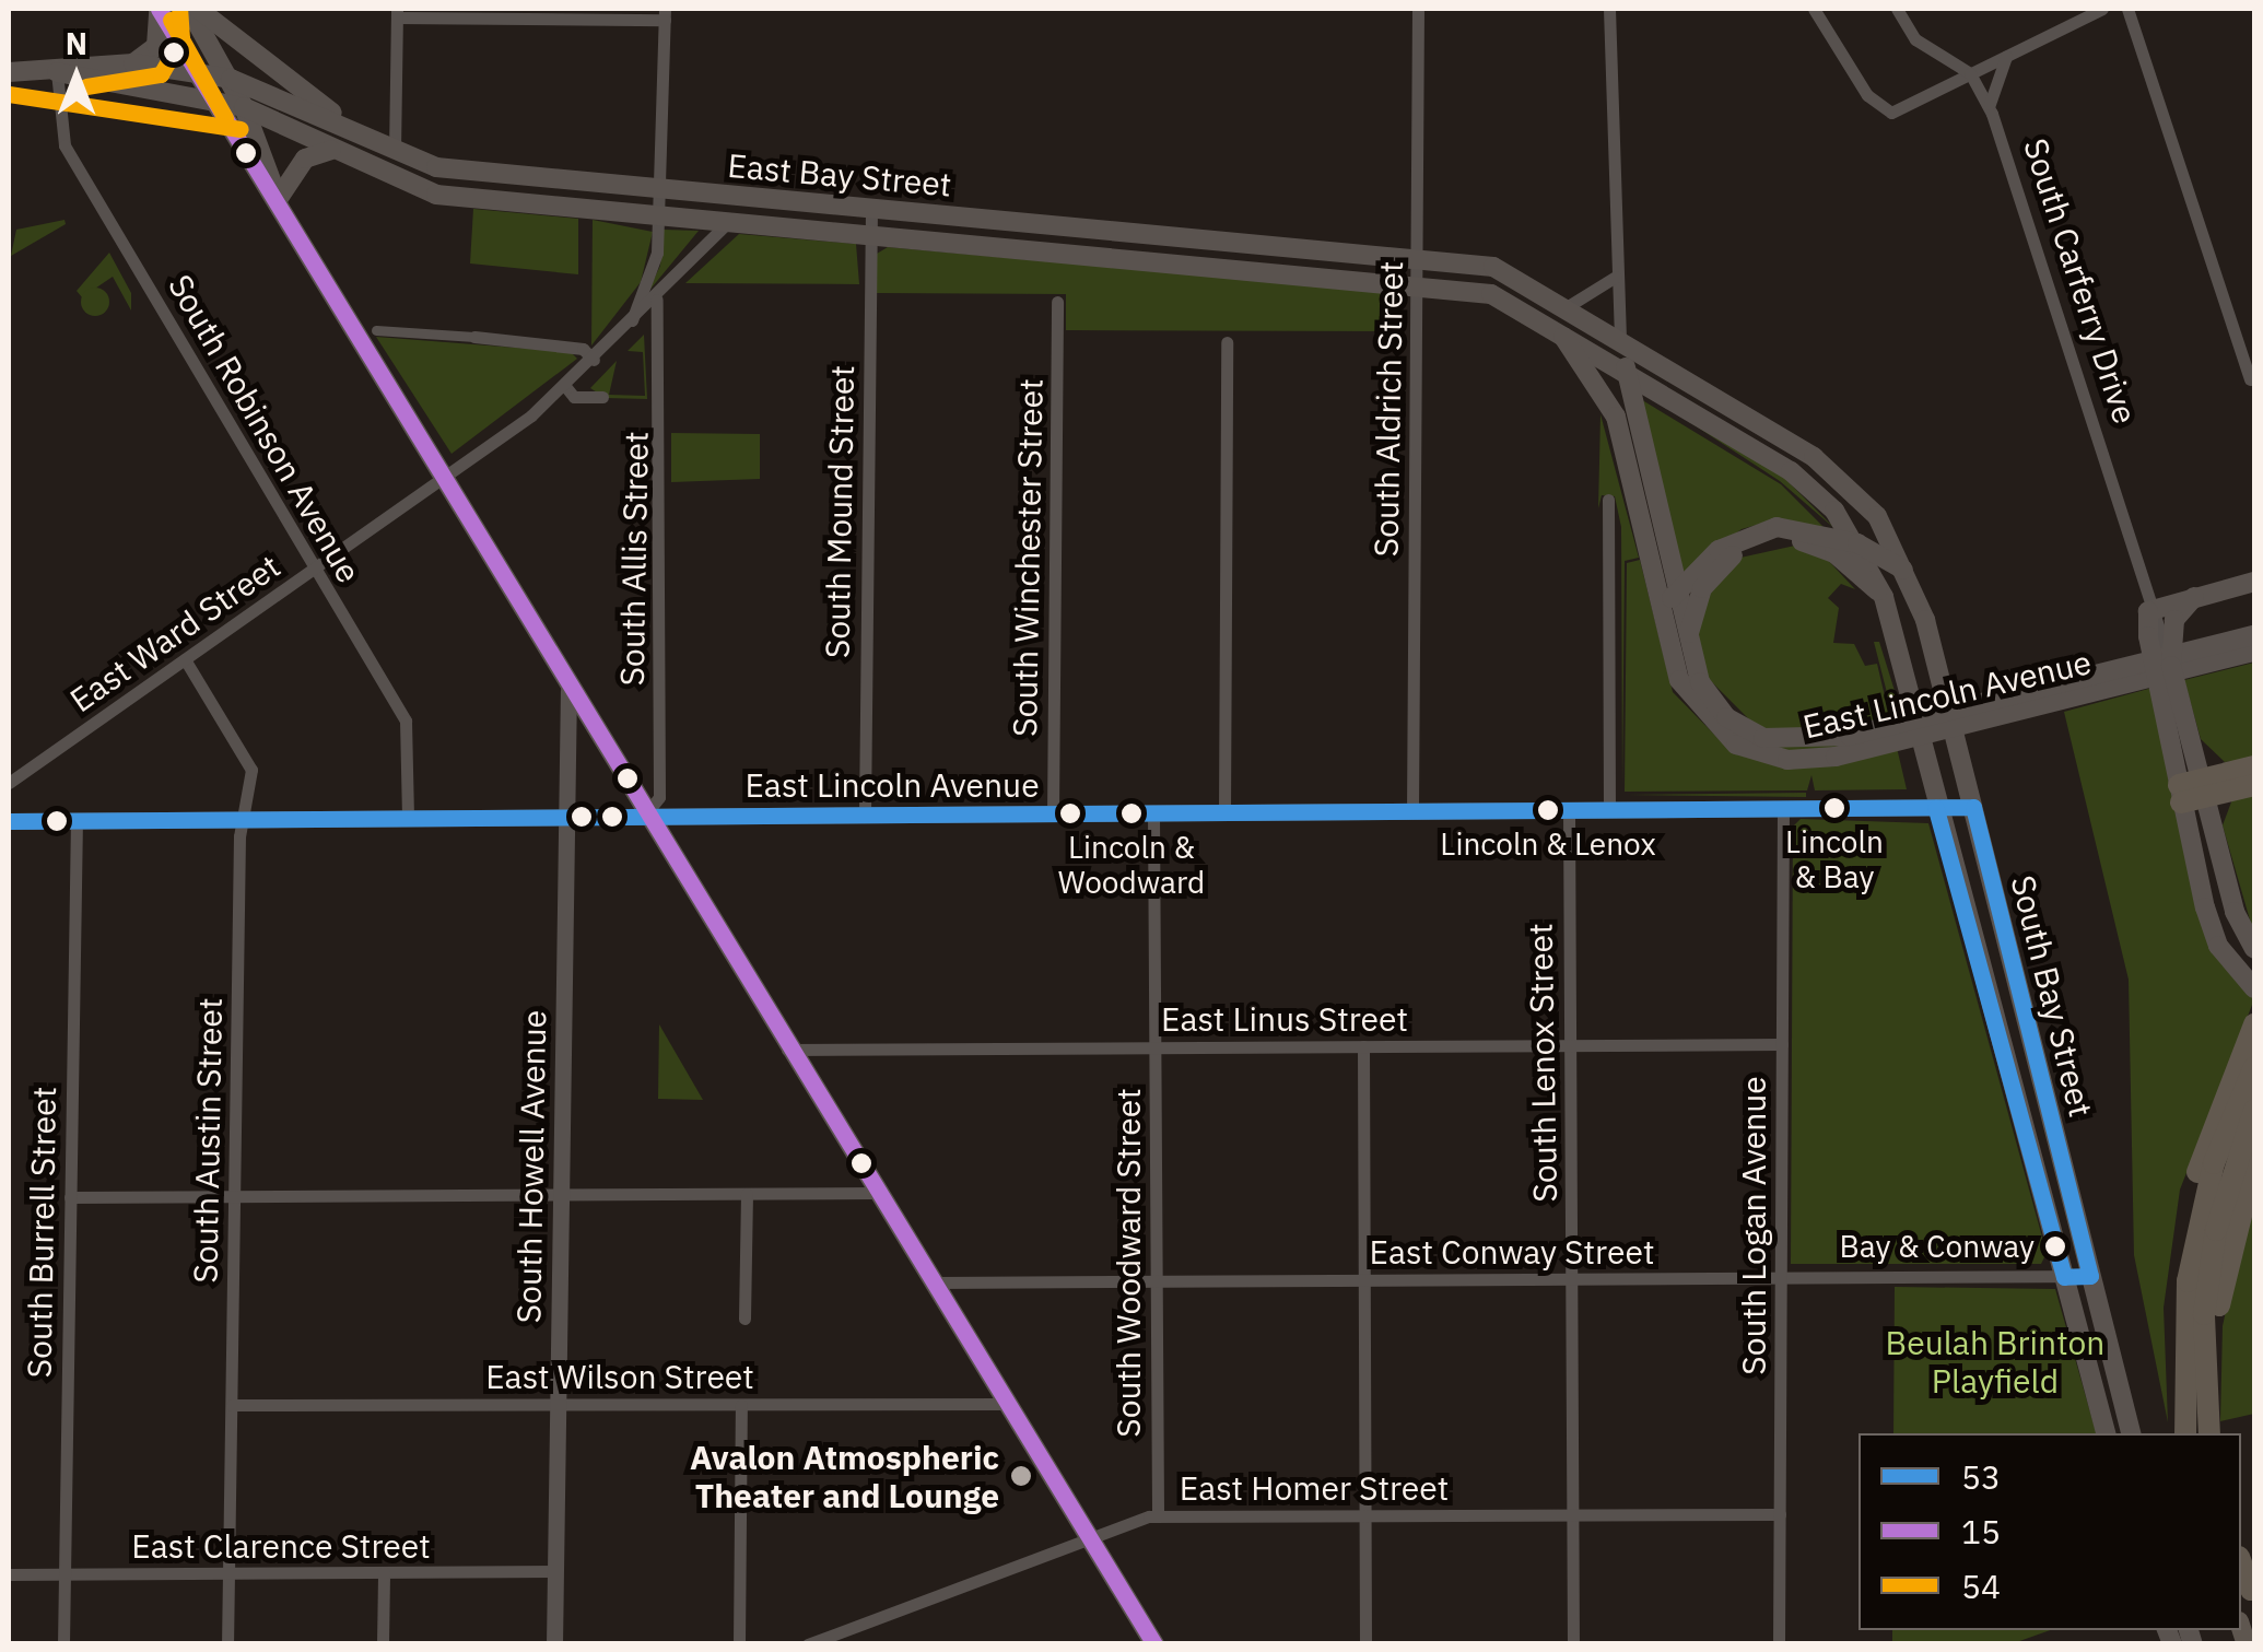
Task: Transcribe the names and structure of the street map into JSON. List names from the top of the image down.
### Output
{
  "streets": {
    "main road": [
      "East Bay Street",
      "South Carferry Drive",
      "East Lincoln Avenue",
      "South Bay Street"
    ],
    "street": [
      "South Aldrich Street",
      "South Robinson Avenue",
      "South Mound Street",
      "South Winchester Street",
      "South Allis Street",
      "East Ward Street",
      "East Linus Street",
      "South Lenox Street",
      "South Austin Street",
      "South Howell Avenue",
      "South Logan Avenue",
      "South Burrell Street",
      "East Conway Street",
      "South Woodward Street",
      "East Wilson Street",
      "East Homer Street",
      "East Clarence Street"
    ]
  },
  "crossings": [
    ["East Bay Street", "South Aldrich Street"],
    ["East Bay Street", "South Robinson Avenue"],
    ["East Bay Street", "South Mound Street"],
    ["East Bay Street", "East Ward Street"],
    ["East Bay Street", "South Bay Street"],
    ["South Aldrich Street", "East Lincoln Avenue"],
    ["South Robinson Avenue", "East Ward Street"],
    ["South Robinson Avenue", "East Lincoln Avenue"],
    ["South Mound Street", "East Lincoln Avenue"],
    ["South Winchester Street", "East Lincoln Avenue"],
    ["South Allis Street", "East Ward Street"],
    ["South Allis Street", "East Lincoln Avenue"],
    ["East Ward Street", "South Austin Street"],
    ["East Lincoln Avenue", "South Bay Street"],
    ["East Lincoln Avenue", "South Lenox Street"],
    ["East Lincoln Avenue", "South Austin Street"],
    ["East Lincoln Avenue", "South Howell Avenue"],
    ["East Lincoln Avenue", "South Logan Avenue"],
    ["East Lincoln Avenue", "South Burrell Street"],
    ["East Lincoln Avenue", "South Woodward Street"],
    ["South Bay Street", "East Conway Street"],
    ["East Linus Street", "South Lenox Street"],
    ["East Linus Street", "South Logan Avenue"],
    ["East Linus Street", "South Woodward Street"],
    ["South Lenox Street", "East Conway Street"],
    ["South Lenox Street", "East Homer Street"],
    ["South Austin Street", "East Wilson Street"],
    ["South Austin Street", "East Clarence Street"],
    ["South Howell Avenue", "East Wilson Street"],
    ["South Howell Avenue", "East Clarence Street"],
    ["South Logan Avenue", "East Conway Street"],
    ["South Logan Avenue", "East Homer Street"],
    ["South Burrell Street", "East Clarence Street"],
    ["East Conway Street", "South Woodward Street"],
    ["South Woodward Street", "East Homer Street"]
  ],
  "parks": ["Beulah Brinton Playfield"],
  "places": [
    "Lincoln & Bay",
    "Lincoln & Lenox",
    "Lincoln & Woodward",
    "Bay & Conway",
    "Avalon Atmospheric Theater and Lounge"
  ],
  "lines": ["transit line 15", "transit line 54", "transit line 53"],
  "legend": ["53", "15", "54"],
  "north": "top"
}
